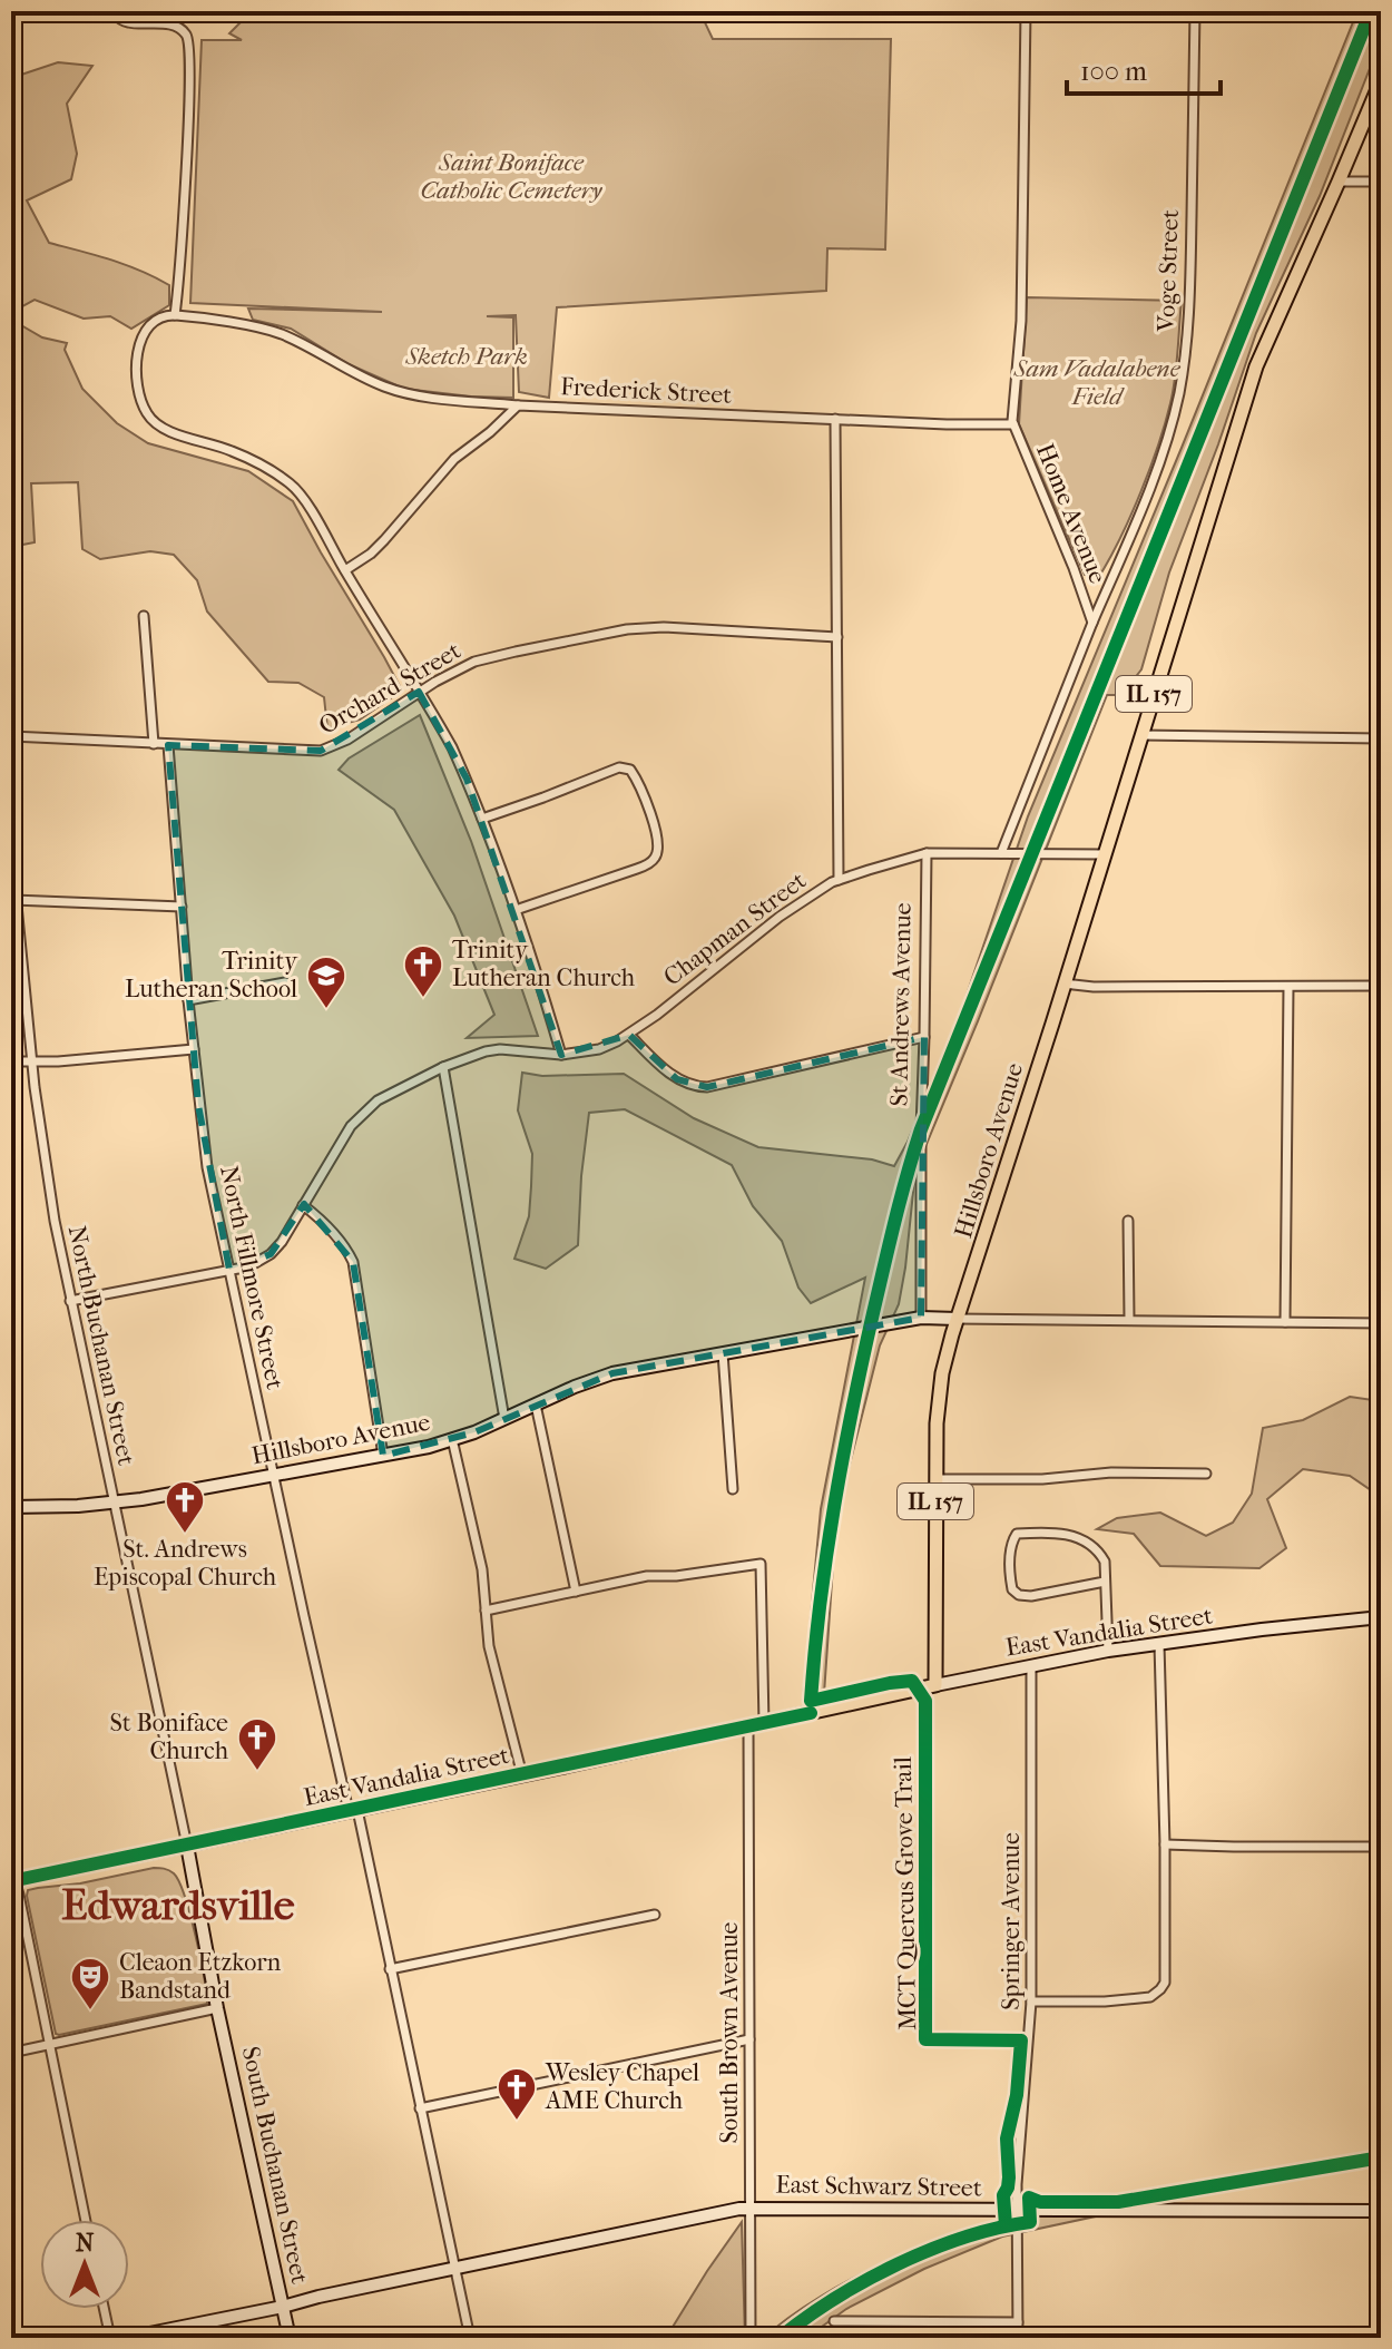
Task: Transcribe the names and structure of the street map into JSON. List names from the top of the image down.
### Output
{
  "streets": {
    "main road": ["IL 157", "Hillsboro Avenue", "East Vandalia Street"],
    "street": [
      "Voge Street",
      "Frederick Street",
      "Home Avenue",
      "Orchard Street",
      "Chapman Street",
      "St Andrews Avenue",
      "North Fillmore Street",
      "North Buchanan Street",
      "Springer Avenue",
      "South Brown Avenue",
      "South Buchanan Street",
      "East Schwarz Street"
    ],
    "cycle path": ["MCT Quercus Grove Trail"]
  },
  "crossings": [
    ["Voge Street", "Home Avenue"],
    ["Frederick Street", "Home Avenue"],
    ["Home Avenue", "Chapman Street"],
    ["Orchard Street", "North Fillmore Street"],
    ["IL 157", "Hillsboro Avenue"],
    ["IL 157", "East Vandalia Street"],
    ["Chapman Street", "St Andrews Avenue"],
    ["Chapman Street", "Hillsboro Avenue"],
    ["Chapman Street", "North Fillmore Street"],
    ["Chapman Street", "North Buchanan Street"],
    ["St Andrews Avenue", "Hillsboro Avenue"],
    ["Hillsboro Avenue", "North Fillmore Street"],
    ["Hillsboro Avenue", "North Buchanan Street"],
    ["North Fillmore Street", "East Vandalia Street"],
    ["North Fillmore Street", "East Schwarz Street"],
    ["North Buchanan Street", "East Vandalia Street"],
    ["North Buchanan Street", "South Buchanan Street"],
    ["East Vandalia Street", "Springer Avenue"],
    ["East Vandalia Street", "South Brown Avenue"],
    ["East Vandalia Street", "South Buchanan Street"],
    ["Springer Avenue", "East Schwarz Street"],
    ["South Brown Avenue", "East Schwarz Street"],
    ["South Buchanan Street", "East Schwarz Street"]
  ],
  "districts": ["Edwardsville"],
  "parks": ["Saint Boniface Catholic Cemetery", "Sketch Park", "Sam Vadalabene Field"],
  "places": {
    "church": [
      "Trinity Lutheran Church",
      "St. Andrews Episcopal Church",
      "St Boniface Church",
      "Wesley Chapel AME Church"
    ],
    "school or university": ["Trinity Lutheran School"],
    "theatre": ["Cleaon Etzkorn Bandstand"]
  },
  "scale_bar": "100 m",
  "north": "top"
}
